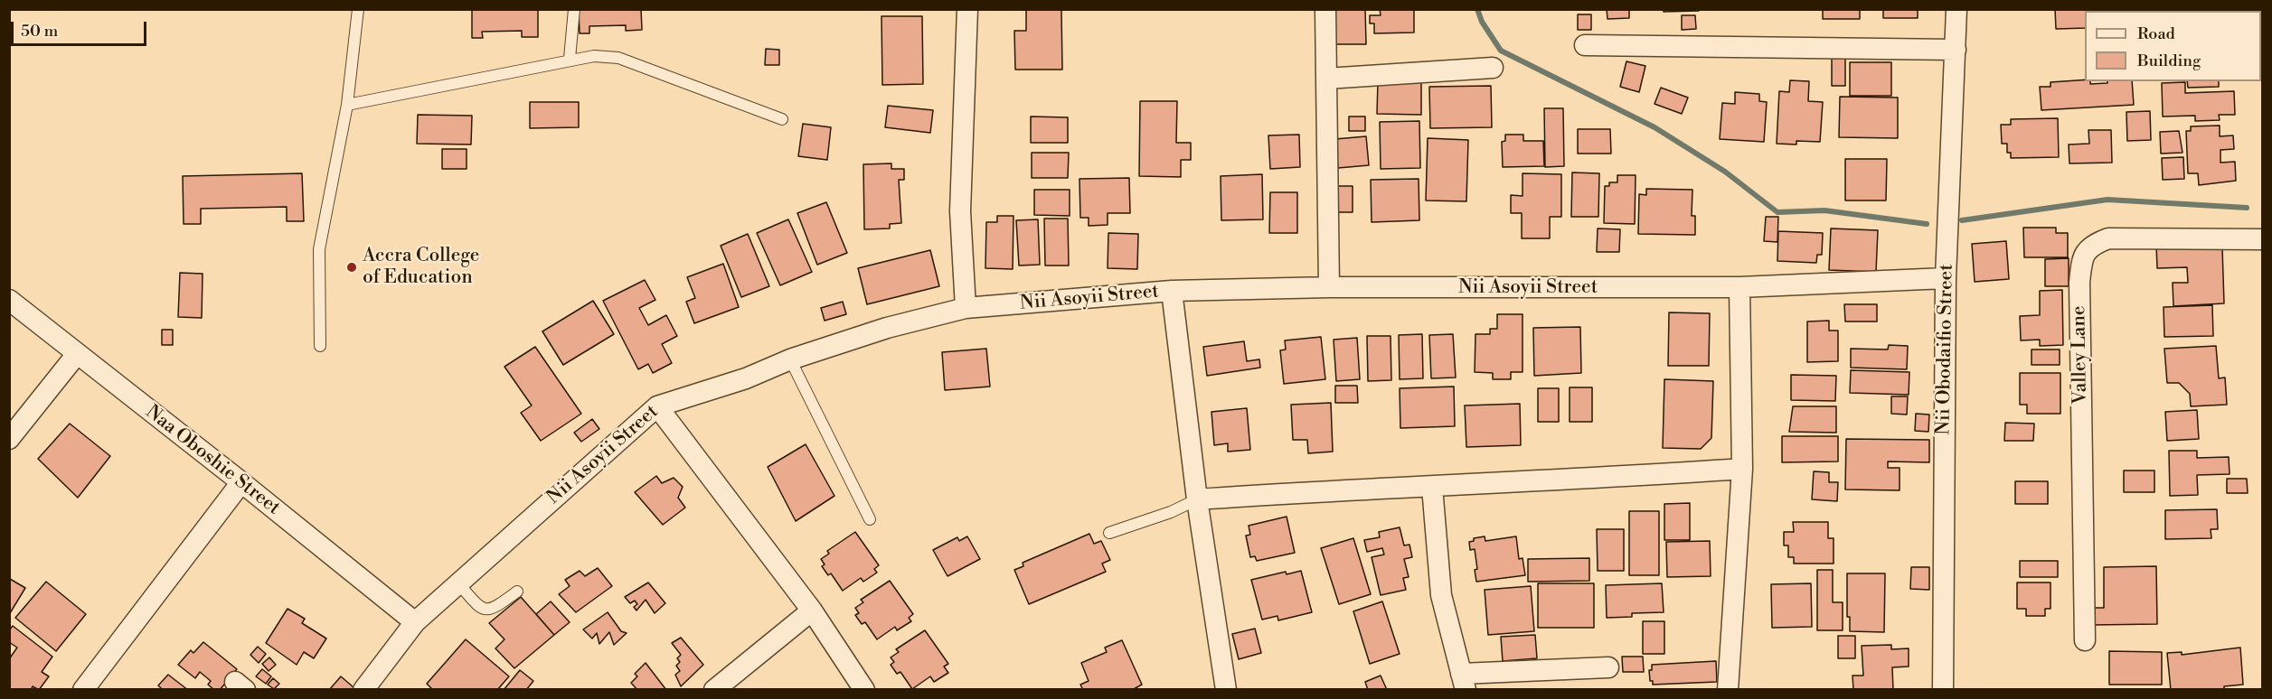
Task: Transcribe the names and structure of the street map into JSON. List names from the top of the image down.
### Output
{
  "streets": {
    "street": [
      "Nii Asoyii Street",
      "Nii Obodaifio Street",
      "Valley Lane",
      "Naa Oboshie Street"
    ]
  },
  "crossings": [
    ["Nii Asoyii Street", "Nii Obodaifio Street"],
    ["Nii Asoyii Street", "Naa Oboshie Street"]
  ],
  "places": ["Accra College of Education"],
  "legend": ["Road", "Building"],
  "scale_bar": "50 m"
}
